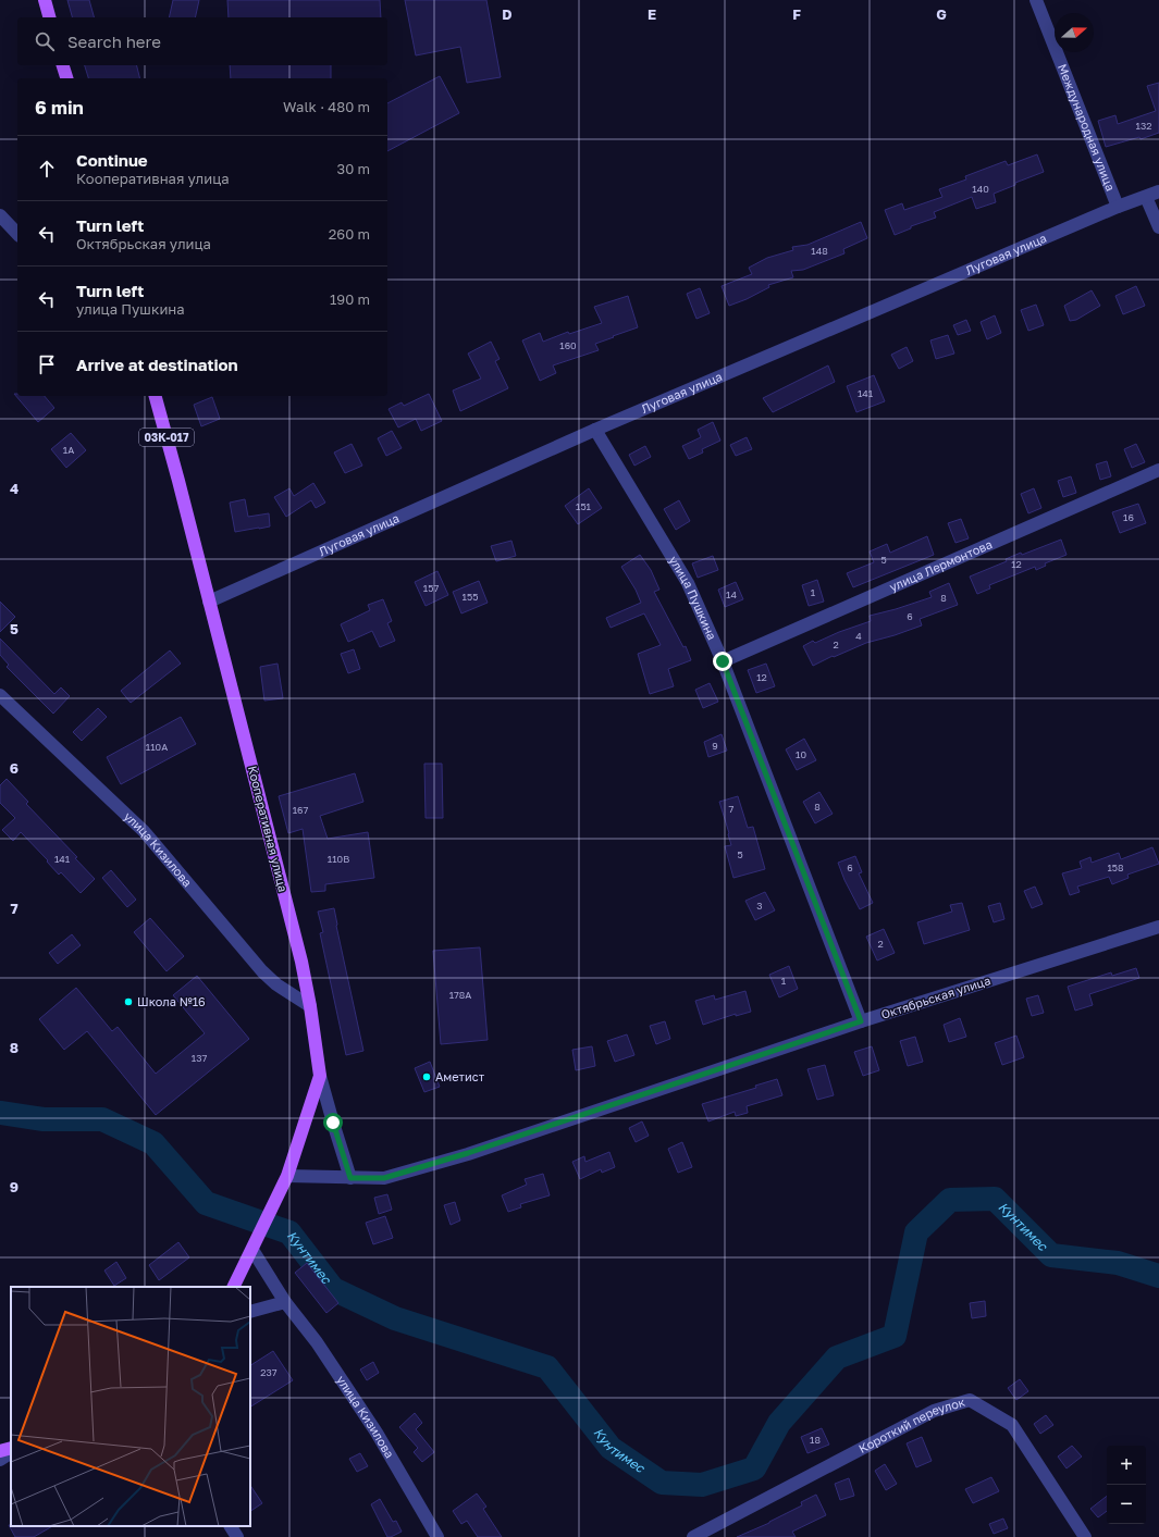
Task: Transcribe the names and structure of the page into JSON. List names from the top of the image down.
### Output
{
  "streets": {
    "main road": ["03К-017", "Кооперативная улица"],
    "street": [
      "Международная улица",
      "Луговая улица",
      "улица Лермонтова",
      "улица Пушкина",
      "улица Кизилова",
      "Октябрьская улица",
      "Короткий переулок"
    ]
  },
  "crossings": [
    ["Международная улица", "Луговая улица"],
    ["Луговая улица", "улица Пушкина"],
    ["Луговая улица", "Кооперативная улица"],
    ["улица Лермонтова", "улица Пушкина"],
    ["улица Пушкина", "Октябрьская улица"],
    ["Кооперативная улица", "улица Кизилова"],
    ["Кооперативная улица", "Октябрьская улица"]
  ],
  "water": ["Кунтимес"],
  "places": ["Школа №16", "Аметист"],
  "house_numbers": [
    "132",
    "140",
    "148",
    "160",
    "141",
    "1А",
    "151",
    "16",
    "5",
    "12",
    "157",
    "1",
    "14",
    "155",
    "8",
    "6",
    "4",
    "2",
    "12",
    "9",
    "110А",
    "10",
    "8",
    "7",
    "167",
    "5",
    "141",
    "110В",
    "6",
    "158",
    "3",
    "2",
    "1",
    "178А",
    "137",
    "237",
    "18"
  ],
  "north": "right",
  "page": {
    "search": "Search here",
    "heading": ["6 min", "Walk · 480 m"],
    "list": [
      ["Continue", "Кооперативная улица", "30 m"],
      ["Turn left", "Октябрьская улица", "260 m"],
      ["Turn left", "улица Пушкина", "190 m"],
      "Arrive at destination"
    ],
    "map_buttons": ["+", "−"]
  },
  "grid": {
    "columns": [
      "D",
      "E",
      "F",
      "G"
    ],
    "rows": [
      "4",
      "5",
      "6",
      "7",
      "8",
      "9"
    ]
  }
}
